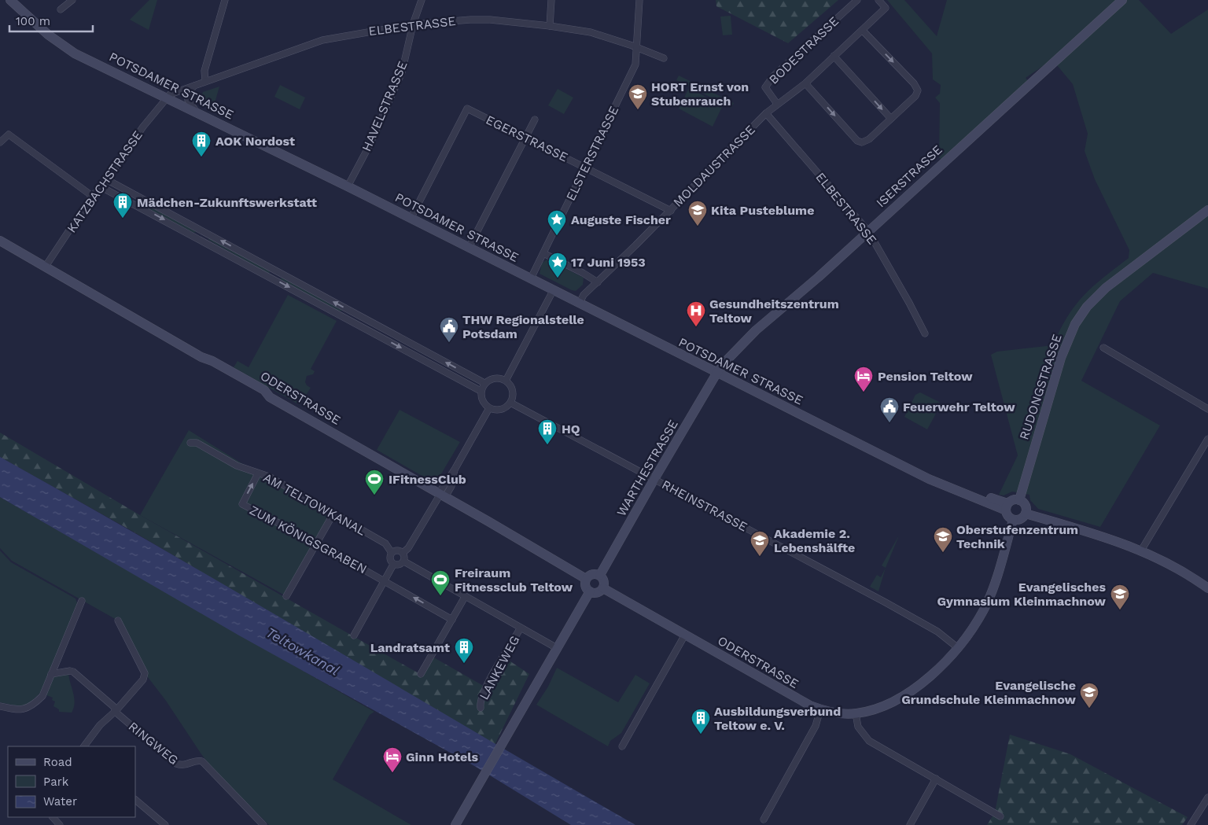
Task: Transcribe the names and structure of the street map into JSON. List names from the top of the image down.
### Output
{
  "streets": {
    "street": [
      "ELBESTRASSE",
      "BODESTRASSE",
      "POTSDAMER STRASSE",
      "HAVELSTRASSE",
      "EGERSTRASSE",
      "ELSTERSTRASSE",
      "MOLDAUSTRASSE",
      "ISERSTRASSE",
      "KATZBACHSTRASSE",
      "RUDONGSTRASSE",
      "ODERSTRASSE",
      "WARTHESTRASSE",
      "AM TELTOWKANAL",
      "RHEINSTRASSE",
      "ZUM KÖNIGSGRABEN",
      "LANKEWEG",
      "RINGWEG"
    ]
  },
  "crossings": [
    ["ELBESTRASSE", "BODESTRASSE"],
    ["ELBESTRASSE", "POTSDAMER STRASSE"],
    ["ELBESTRASSE", "HAVELSTRASSE"],
    ["ELBESTRASSE", "ELSTERSTRASSE"],
    ["ELBESTRASSE", "MOLDAUSTRASSE"],
    ["ELBESTRASSE", "ISERSTRASSE"],
    ["ELBESTRASSE", "KATZBACHSTRASSE"],
    ["BODESTRASSE", "MOLDAUSTRASSE"],
    ["POTSDAMER STRASSE", "HAVELSTRASSE"],
    ["POTSDAMER STRASSE", "EGERSTRASSE"],
    ["POTSDAMER STRASSE", "ELSTERSTRASSE"],
    ["POTSDAMER STRASSE", "MOLDAUSTRASSE"],
    ["POTSDAMER STRASSE", "ISERSTRASSE"],
    ["POTSDAMER STRASSE", "KATZBACHSTRASSE"],
    ["POTSDAMER STRASSE", "RUDONGSTRASSE"],
    ["POTSDAMER STRASSE", "ODERSTRASSE"],
    ["POTSDAMER STRASSE", "WARTHESTRASSE"],
    ["EGERSTRASSE", "ELSTERSTRASSE"],
    ["EGERSTRASSE", "MOLDAUSTRASSE"],
    ["ISERSTRASSE", "WARTHESTRASSE"],
    ["KATZBACHSTRASSE", "ODERSTRASSE"],
    ["RUDONGSTRASSE", "ODERSTRASSE"],
    ["ODERSTRASSE", "WARTHESTRASSE"],
    ["ODERSTRASSE", "RHEINSTRASSE"],
    ["WARTHESTRASSE", "RHEINSTRASSE"],
    ["AM TELTOWKANAL", "ZUM KÖNIGSGRABEN"]
  ],
  "water": ["Teltowkanal"],
  "places": {
    "school or university": [
      "HORT Ernst von Stubenrauch",
      "Kita Pusteblume",
      "Oberstufenzentrum Technik",
      "Akademie 2. Lebenshälfte",
      "Evangelisches Gymnasium Kleinmachnow",
      "Evangelische Grundschule Kleinmachnow"
    ],
    "building": [
      "AOK Nordost",
      "Mädchen-Zukunftswerkstatt",
      "HQ",
      "Landratsamt",
      "Ausbildungsverbund Teltow e. V."
    ],
    "place": ["Auguste Fischer", "17 Juni 1953"],
    "hospital": ["Gesundheitszentrum Teltow"],
    "public building": ["THW Regionalstelle Potsdam", "Feuerwehr Teltow"],
    "hotel": ["Pension Teltow", "Ginn Hotels"],
    "sports": ["IFitnessClub", "Freiraum Fitnessclub Teltow"]
  },
  "legend": ["Road", "Park", "Water"],
  "scale_bar": "100 m"
}
